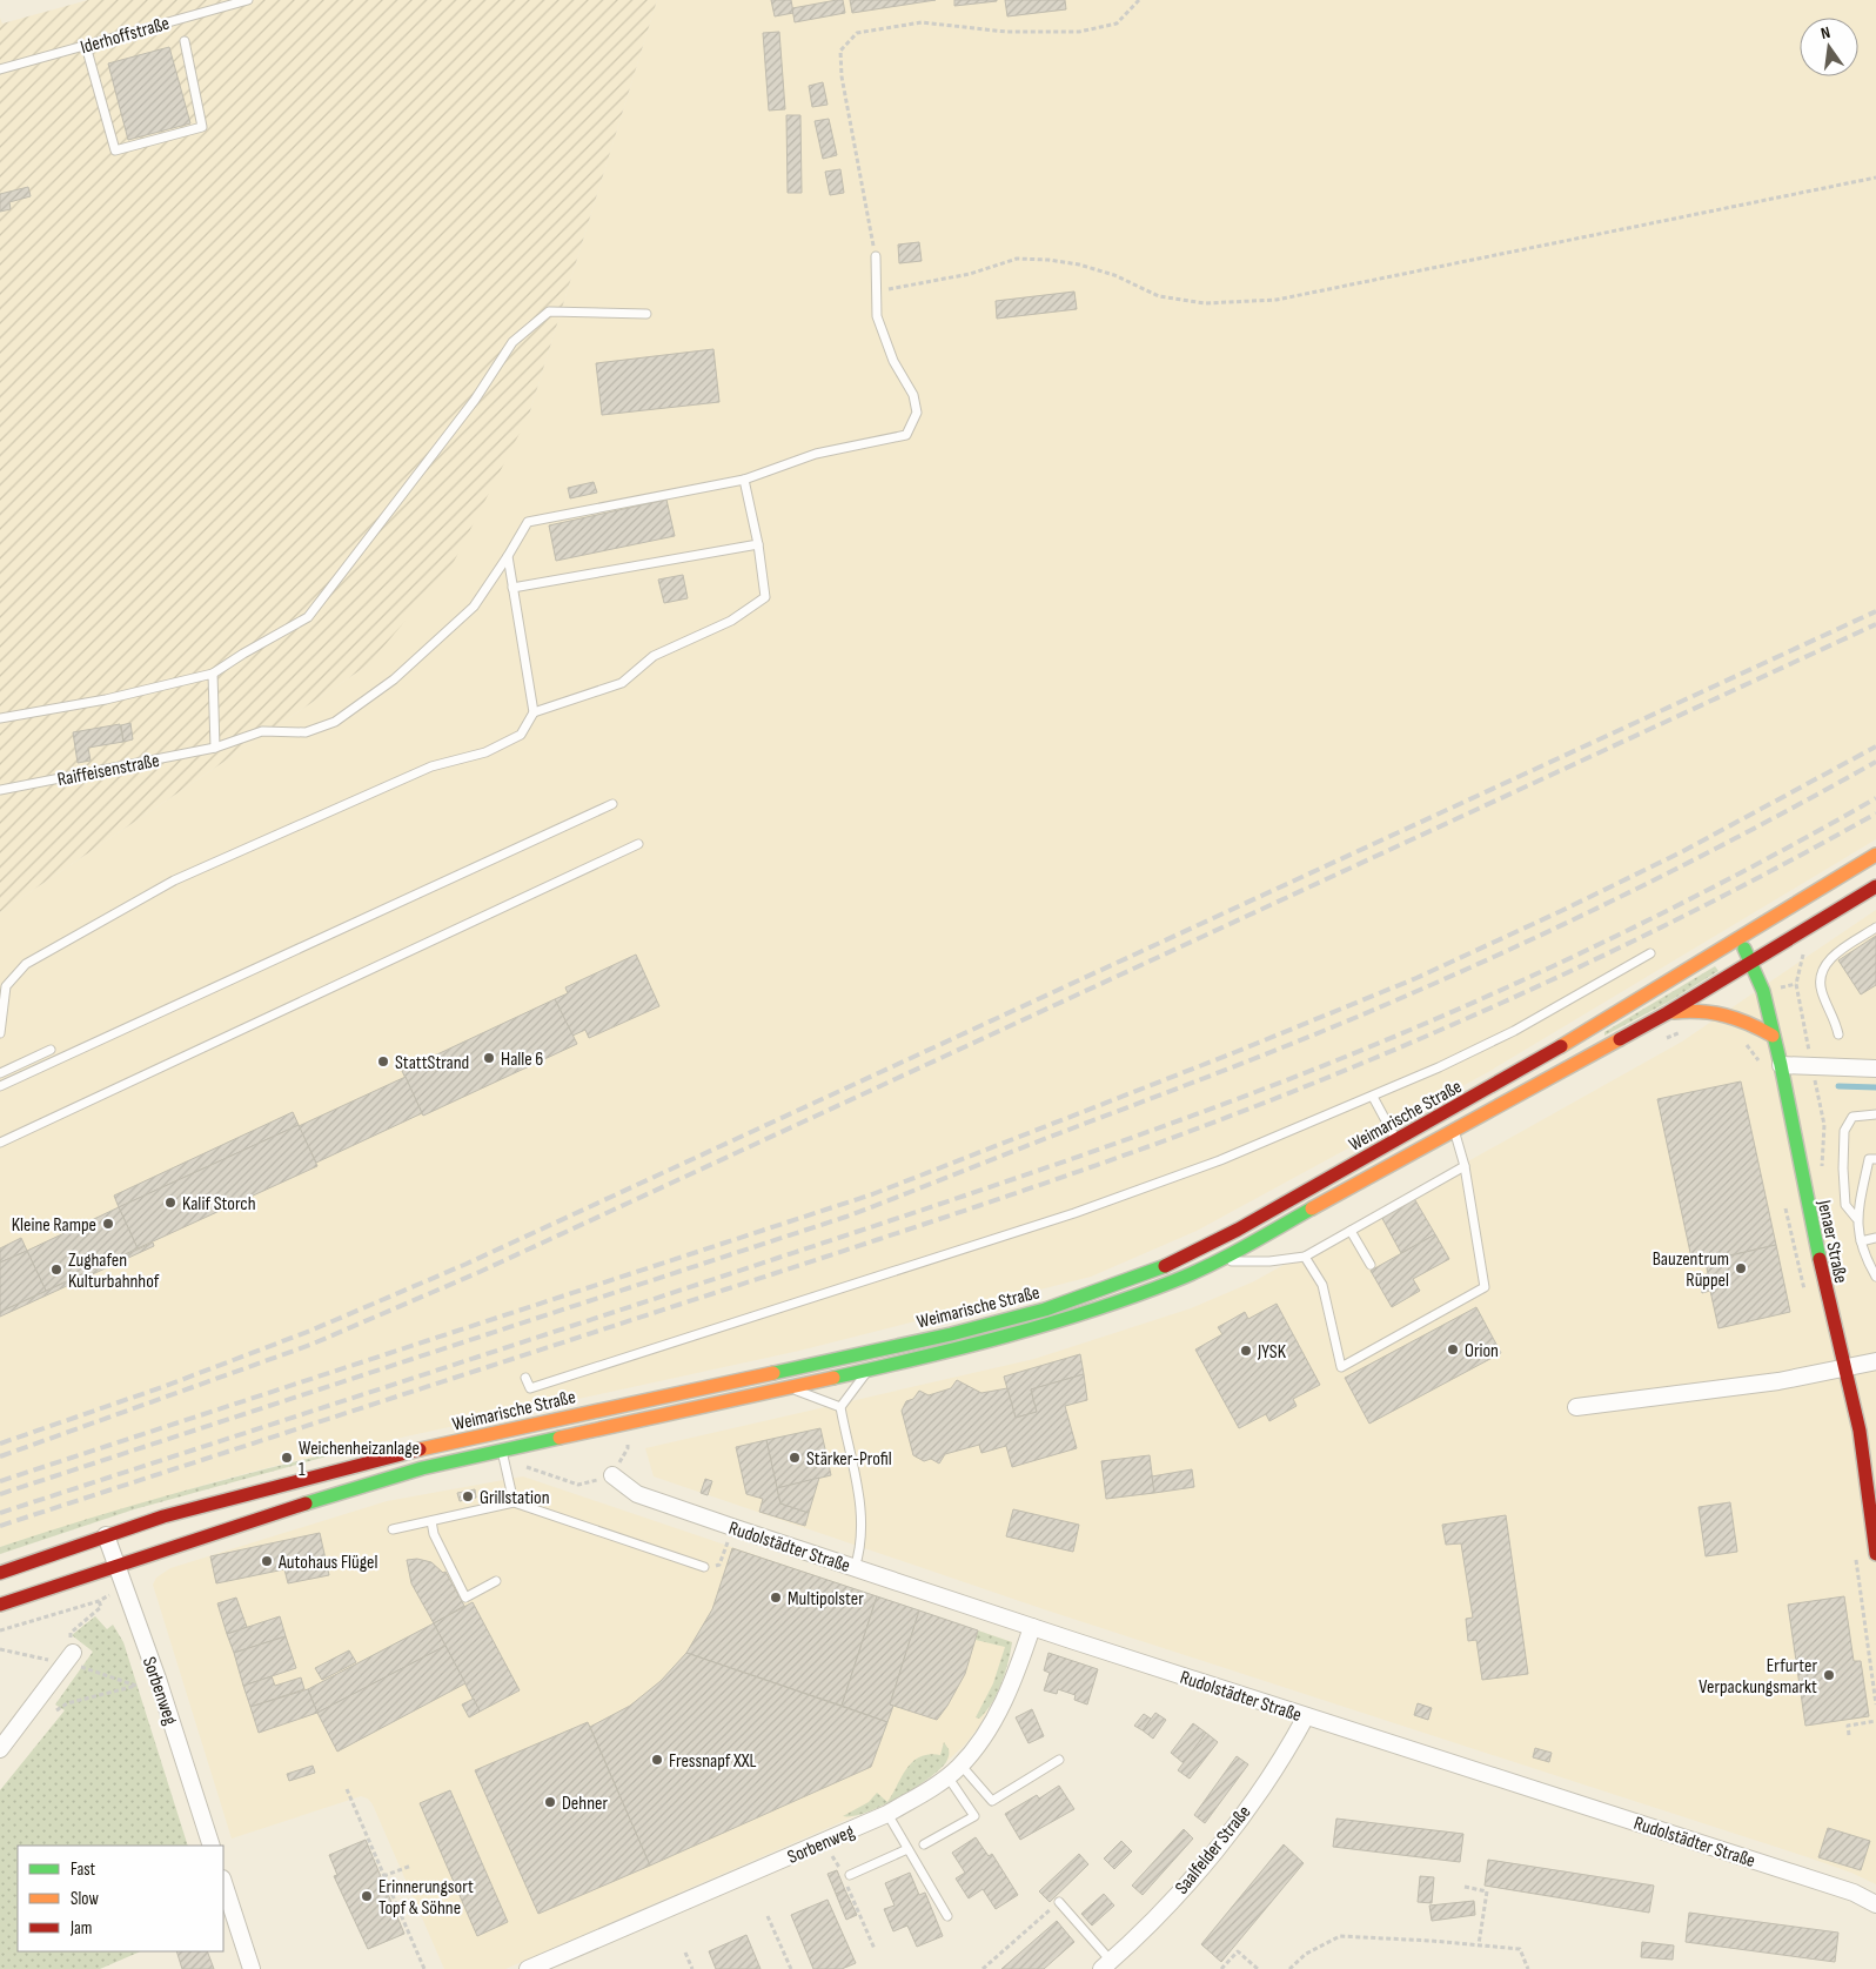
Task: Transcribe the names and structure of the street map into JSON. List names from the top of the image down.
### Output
{
  "streets": {
    "main road": ["Weimarische Straße", "Jenaer Straße"],
    "street": ["Rudolstädter Straße", "Sorbenweg", "Saalfelder Straße"],
    "lane": ["Iderhoffstraße", "Raiffeisenstraße"]
  },
  "crossings": [
    ["Weimarische Straße", "Jenaer Straße"],
    ["Weimarische Straße", "Sorbenweg"],
    ["Rudolstädter Straße", "Sorbenweg"],
    ["Rudolstädter Straße", "Saalfelder Straße"]
  ],
  "places": [
    "Halle 6",
    "StattStrand",
    "Kalif Storch",
    "Kleine Rampe",
    "Bauzentrum Rüppel",
    "Zughafen Kulturbahnhof",
    "Orion",
    "JYSK",
    "Weichenheizanlage 1",
    "Stärker-Profil",
    "Grillstation",
    "Autohaus Flügel",
    "Multipolster",
    "Erfurter Verpackungsmarkt",
    "Fressnapf XXL",
    "Dehner",
    "Erinnerungsort Topf & Söhne"
  ],
  "legend": ["Fast", "Slow", "Jam"],
  "north": "top"
}
